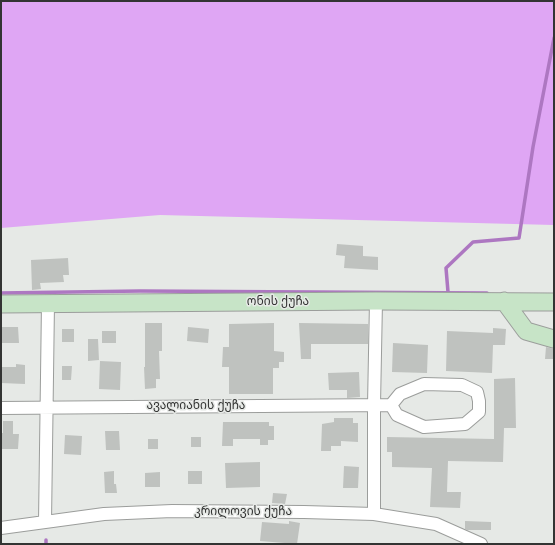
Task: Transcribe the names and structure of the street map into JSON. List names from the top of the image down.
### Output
{
  "streets": {
    "main road": ["ონის ქუჩა"],
    "street": ["ავალიანის ქუჩა", "კრილოვის ქუჩა"]
  }
}
